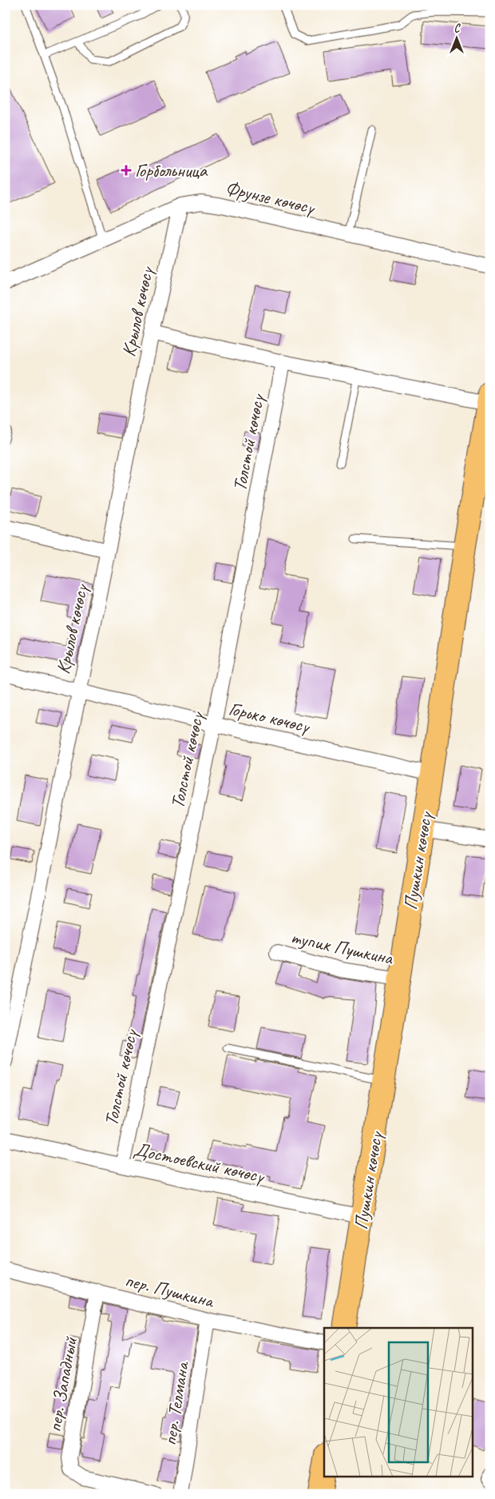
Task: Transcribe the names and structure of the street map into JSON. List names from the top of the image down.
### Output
{
  "streets": {
    "highway": ["Пушкин көчөсү"],
    "street": [
      "Фрунзе көчөсү",
      "Крылов көчөсү",
      "Толстой көчөсү",
      "Горько көчөсү",
      "тупик Пушкина",
      "Достоевский көчөсү",
      "пер. Пушкина",
      "пер. Западный",
      "пер. Телмана"
    ]
  },
  "crossings": [
    ["Фрунзе көчөсү", "Крылов көчөсү"],
    ["Крылов көчөсү", "Горько көчөсү"],
    ["Толстой көчөсү", "Горько көчөсү"],
    ["Толстой көчөсү", "Достоевский көчөсү"],
    ["Горько көчөсү", "Пушкин көчөсү"],
    ["Пушкин көчөсү", "тупик Пушкина"],
    ["Пушкин көчөсү", "Достоевский көчөсү"],
    ["пер. Пушкина", "пер. Западный"],
    ["пер. Пушкина", "пер. Телмана"]
  ],
  "places": {
    "health": ["Горбольница"]
  },
  "north": "top"
}
